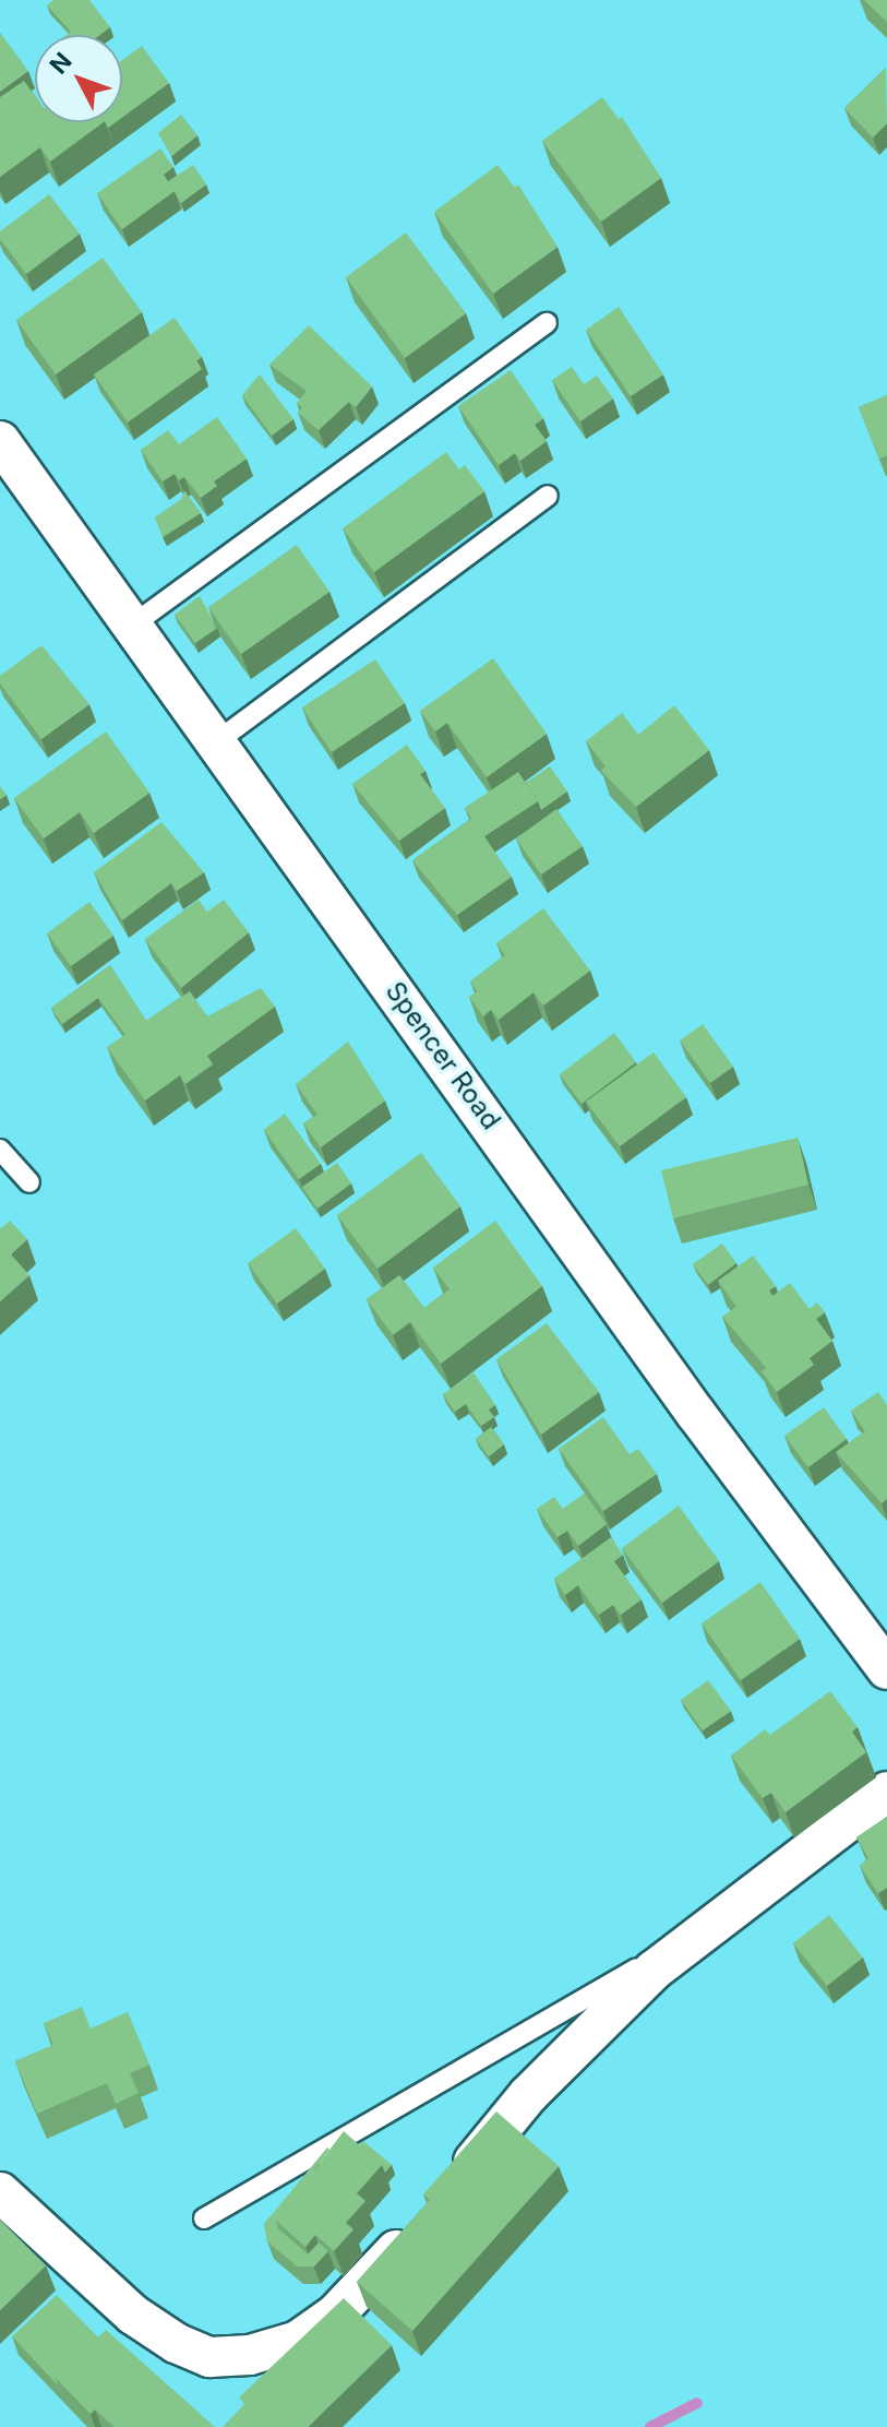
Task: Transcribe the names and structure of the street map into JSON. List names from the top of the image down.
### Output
{
  "streets": {
    "street": ["Spencer Road"]
  },
  "north": "top left"
}
